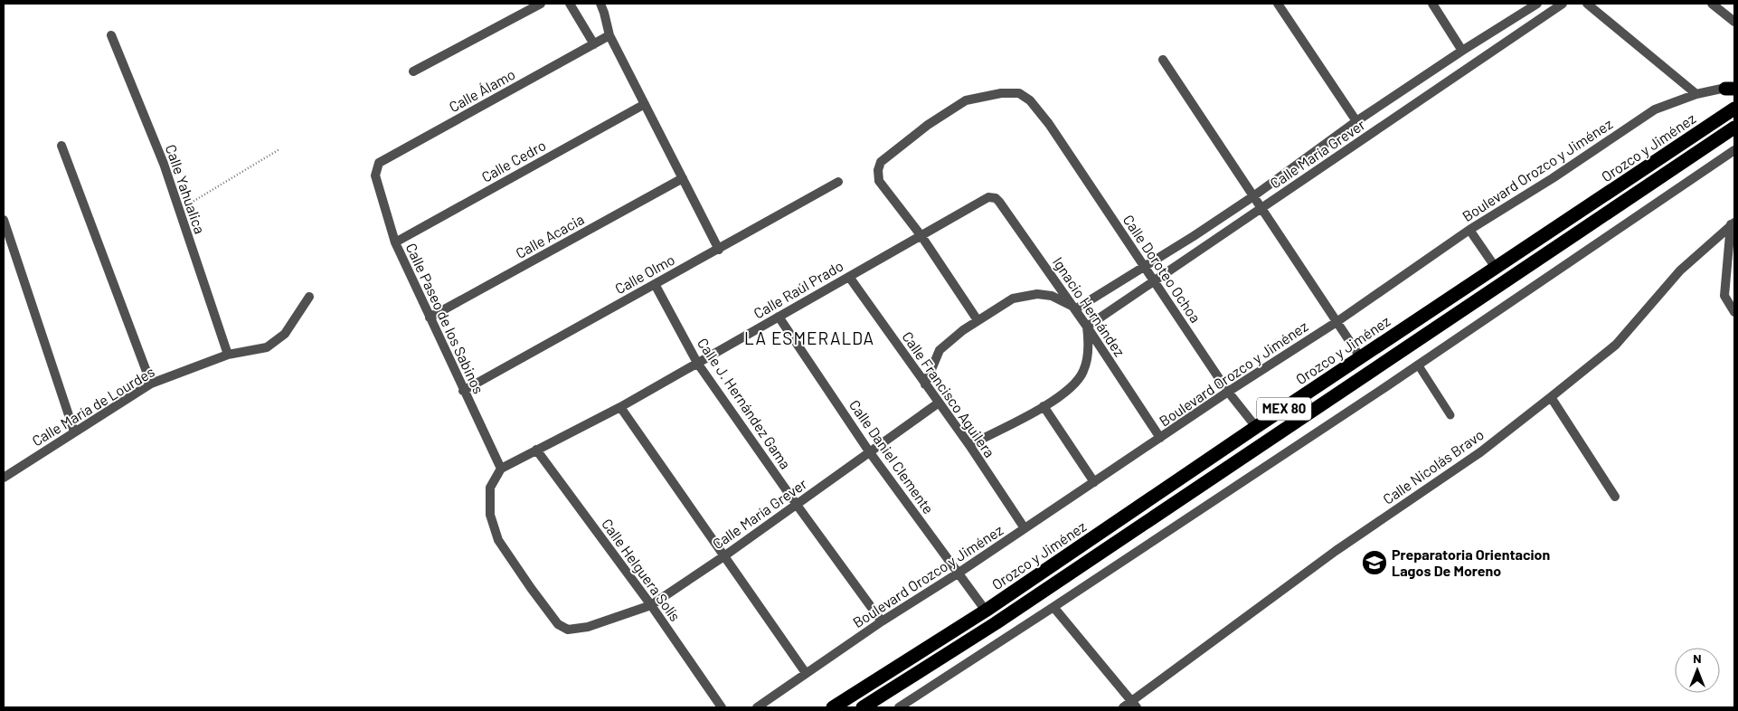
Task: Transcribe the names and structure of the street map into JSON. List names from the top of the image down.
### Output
{
  "streets": {
    "highway": ["Orozco y Jiménez", "MEX 80"],
    "street": [
      "Calle Álamo",
      "Calle María Grever",
      "Calle Cedro",
      "Boulevard Orozco y Jiménez",
      "Calle Yahualica",
      "Calle Acacia",
      "Calle Doroteo Ochoa",
      "Calle Olmo",
      "Calle Raúl Prado",
      "Ignacio Hernández",
      "Calle Paseo de los Sabinos",
      "Calle Francisco Aguilera",
      "Calle J. Hernández Gama",
      "Calle María de Lourdes",
      "Calle Daniel Clemente",
      "Calle Nicolás Bravo",
      "Calle Helguera Solís"
    ]
  },
  "crossings": [
    ["Calle Álamo", "Calle Paseo de los Sabinos"],
    ["Orozco y Jiménez", "Calle Doroteo Ochoa"],
    ["Orozco y Jiménez", "Calle Daniel Clemente"],
    ["Calle María Grever", "Calle Doroteo Ochoa"],
    ["Calle María Grever", "Calle Raúl Prado"],
    ["Calle María Grever", "Ignacio Hernández"],
    ["Calle María Grever", "Calle Paseo de los Sabinos"],
    ["Calle María Grever", "Calle Francisco Aguilera"],
    ["Calle María Grever", "Calle J. Hernández Gama"],
    ["Calle María Grever", "Calle Daniel Clemente"],
    ["Calle María Grever", "Calle Helguera Solís"],
    ["Calle Cedro", "Calle Paseo de los Sabinos"],
    ["Boulevard Orozco y Jiménez", "Calle Doroteo Ochoa"],
    ["Boulevard Orozco y Jiménez", "Ignacio Hernández"],
    ["Boulevard Orozco y Jiménez", "Calle Francisco Aguilera"],
    ["Boulevard Orozco y Jiménez", "Calle J. Hernández Gama"],
    ["Boulevard Orozco y Jiménez", "Calle Daniel Clemente"],
    ["Calle Yahualica", "Calle María de Lourdes"],
    ["Calle Acacia", "Calle Paseo de los Sabinos"],
    ["Calle Doroteo Ochoa", "Calle Raúl Prado"],
    ["Calle Olmo", "Calle Paseo de los Sabinos"],
    ["Calle Olmo", "Calle J. Hernández Gama"],
    ["Calle Raúl Prado", "Ignacio Hernández"],
    ["Calle Raúl Prado", "Calle Paseo de los Sabinos"],
    ["Calle Raúl Prado", "Calle Francisco Aguilera"],
    ["Calle Raúl Prado", "Calle J. Hernández Gama"],
    ["Calle Raúl Prado", "Calle Daniel Clemente"],
    ["Calle Raúl Prado", "Calle Helguera Solís"],
    ["Ignacio Hernández", "Calle Francisco Aguilera"]
  ],
  "districts": ["LA ESMERALDA"],
  "places": {
    "school or university": ["Preparatoria Orientacion Lagos De Moreno"]
  },
  "north": "top"
}
